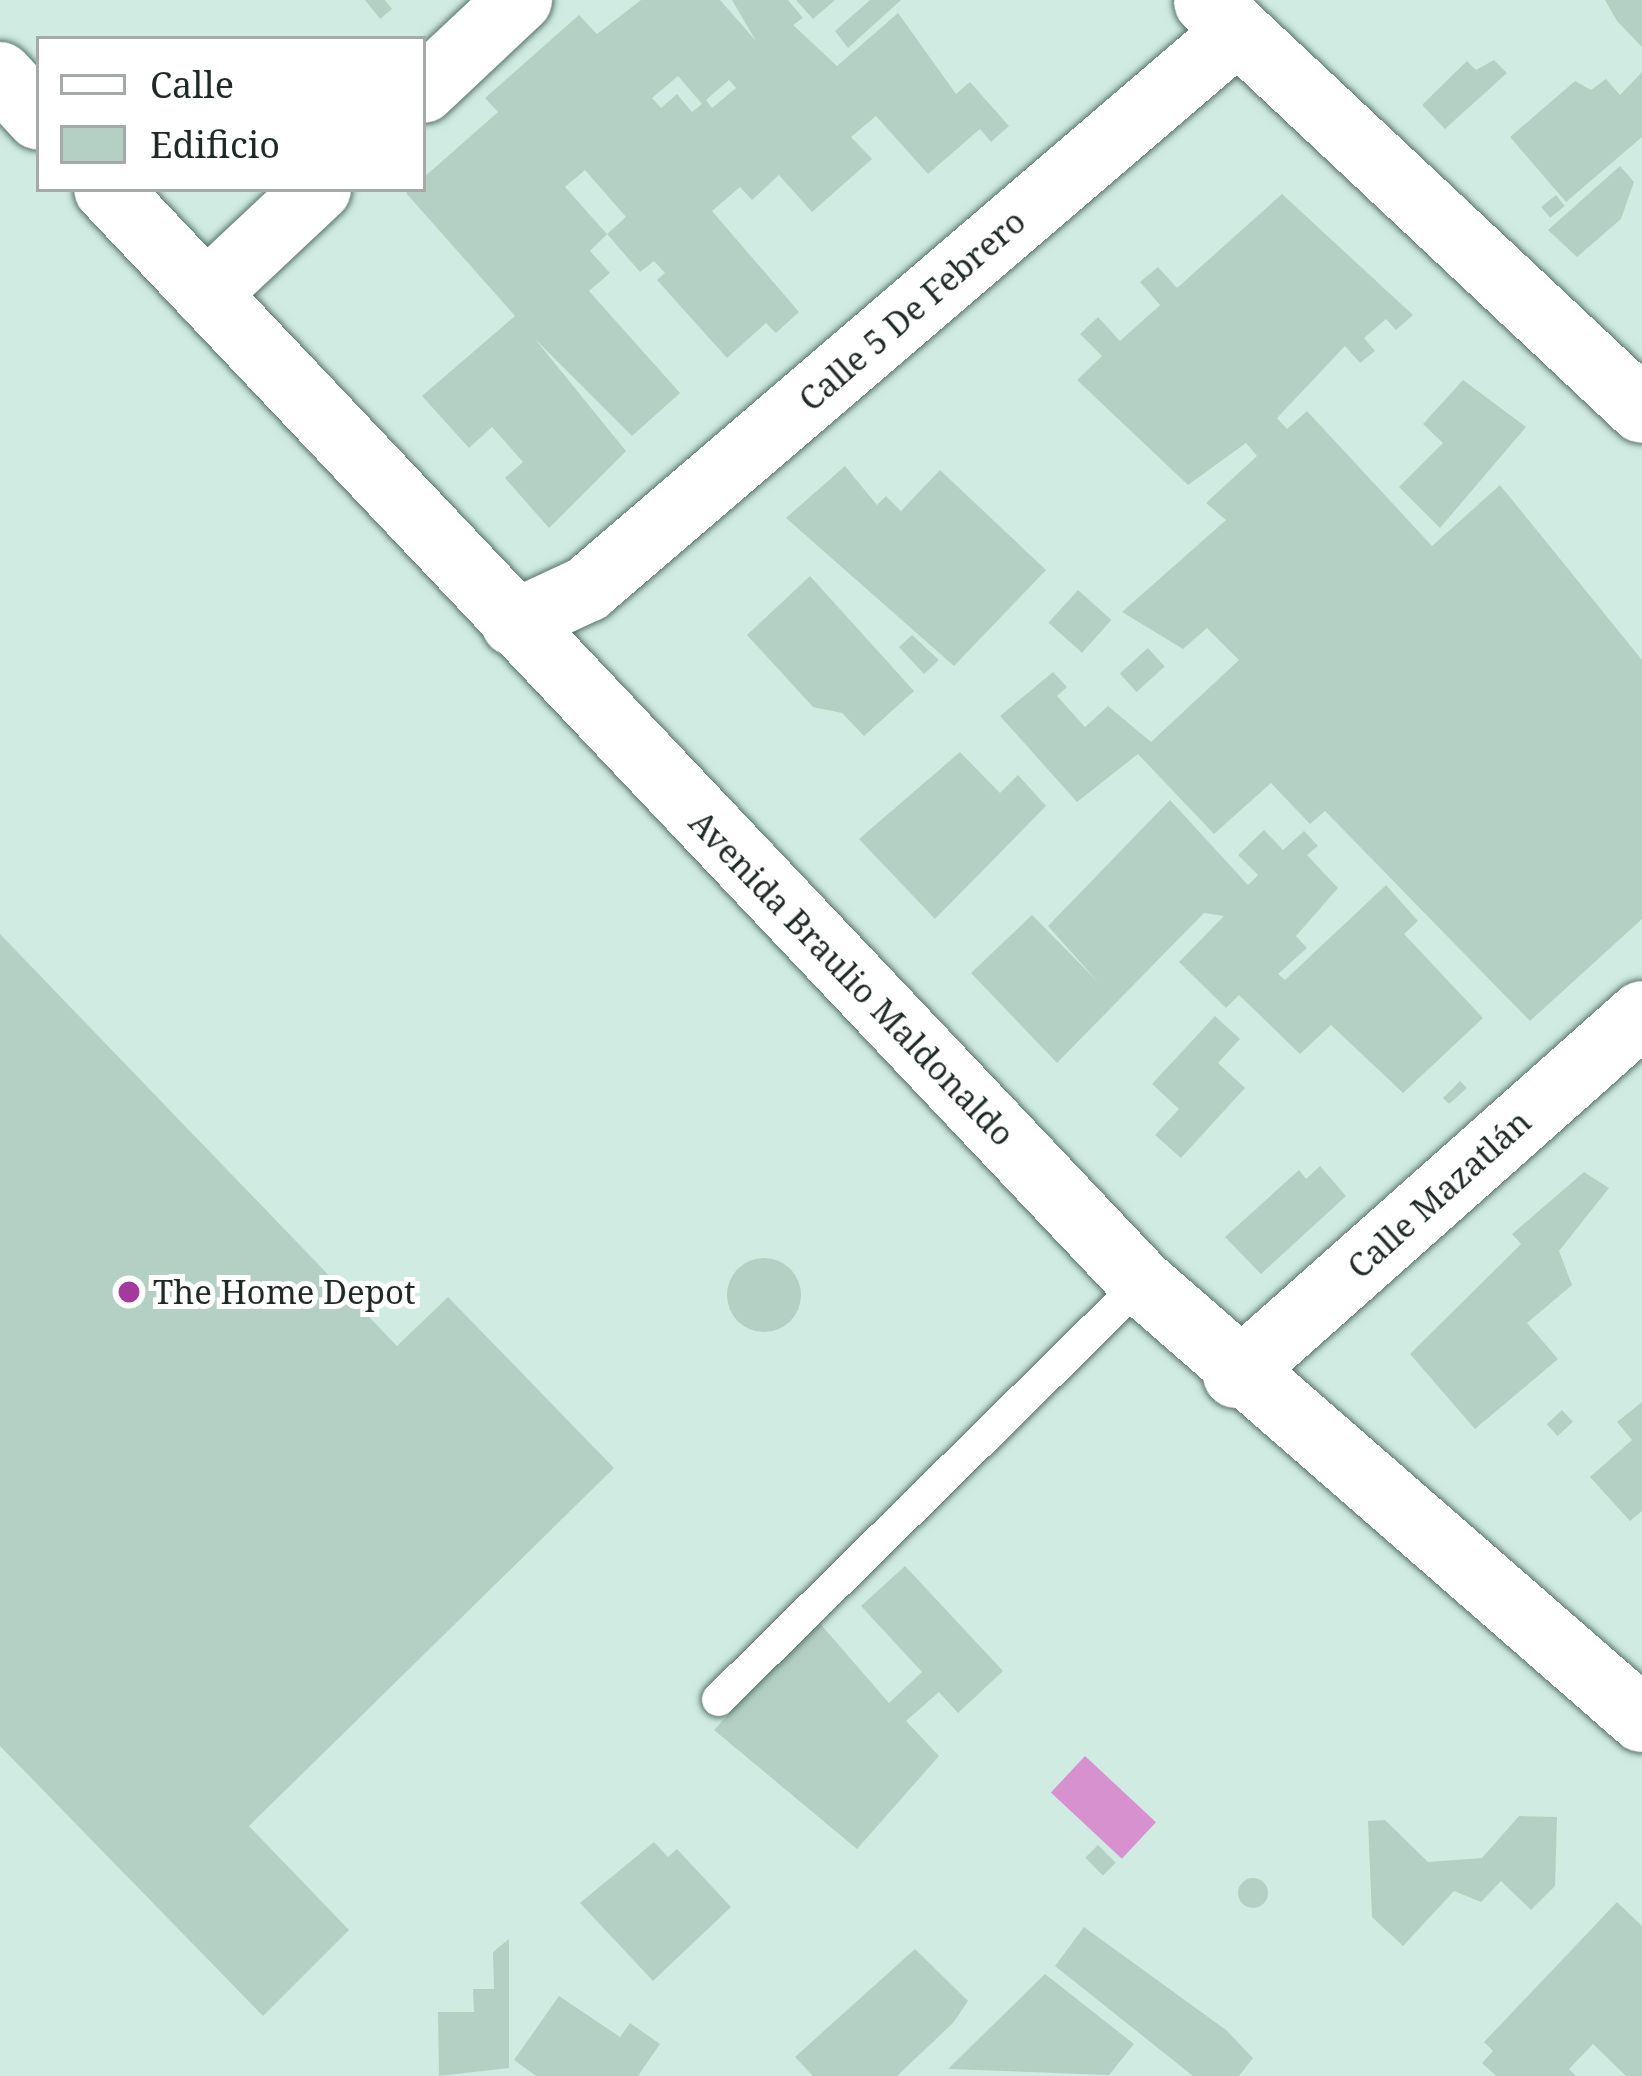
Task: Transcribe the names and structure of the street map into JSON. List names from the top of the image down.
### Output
{
  "streets": {
    "street": ["Calle 5 De Febrero", "Avenida Braulio Maldonaldo", "Calle Mazatlán"]
  },
  "crossings": [
    ["Calle 5 De Febrero", "Avenida Braulio Maldonaldo"],
    ["Avenida Braulio Maldonaldo", "Calle Mazatlán"]
  ],
  "places": ["The Home Depot"],
  "legend": ["Calle", "Edificio"]
}
